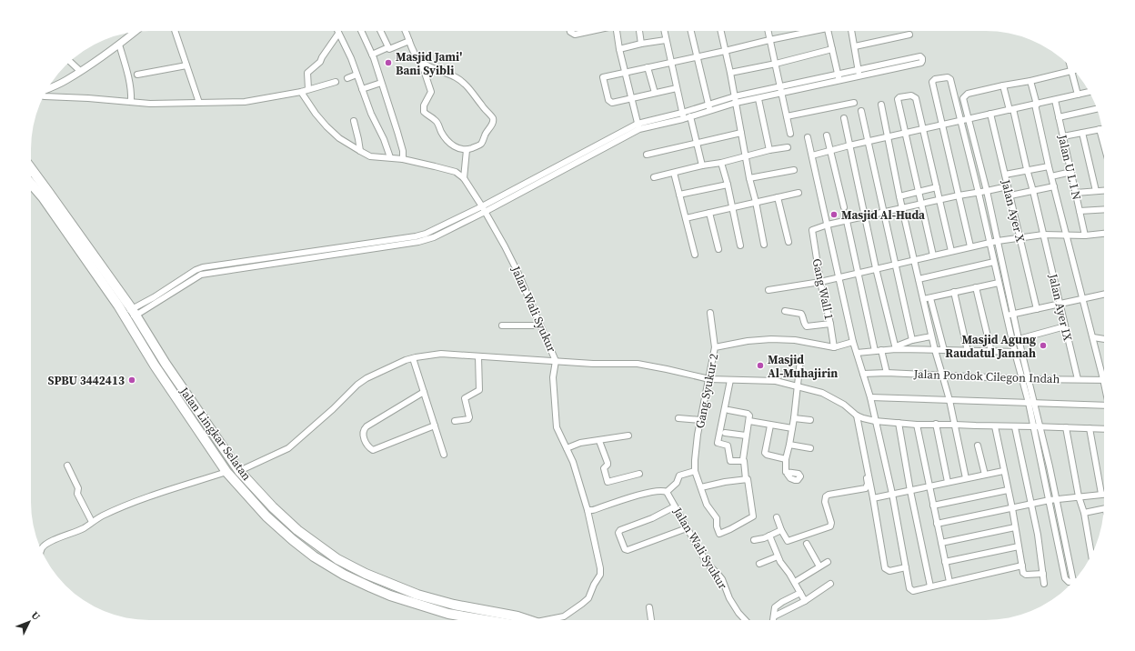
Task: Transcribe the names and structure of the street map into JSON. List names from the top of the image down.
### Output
{
  "streets": {
    "highway": ["Jalan Lingkar Selatan"],
    "street": [
      "Jalan U L I N",
      "Jalan Ayer X",
      "Gang Wall 1",
      "Jalan Ayer IX",
      "Jalan Wali Syukur",
      "Jalan Pondok Cilegon Indah",
      "Gang Syukur 2"
    ]
  },
  "crossings": [
    ["Gang Wall 1", "Gang Syukur 2"],
    ["Jalan Ayer IX", "Jalan Pondok Cilegon Indah"]
  ],
  "places": [
    "Masjid Jami' Bani Syibli",
    "Masjid Al-Huda",
    "Masjid Agung Raudatul Jannah",
    "Masjid Al-Muhajirin",
    "SPBU 3442413"
  ],
  "north": "top right"
}
